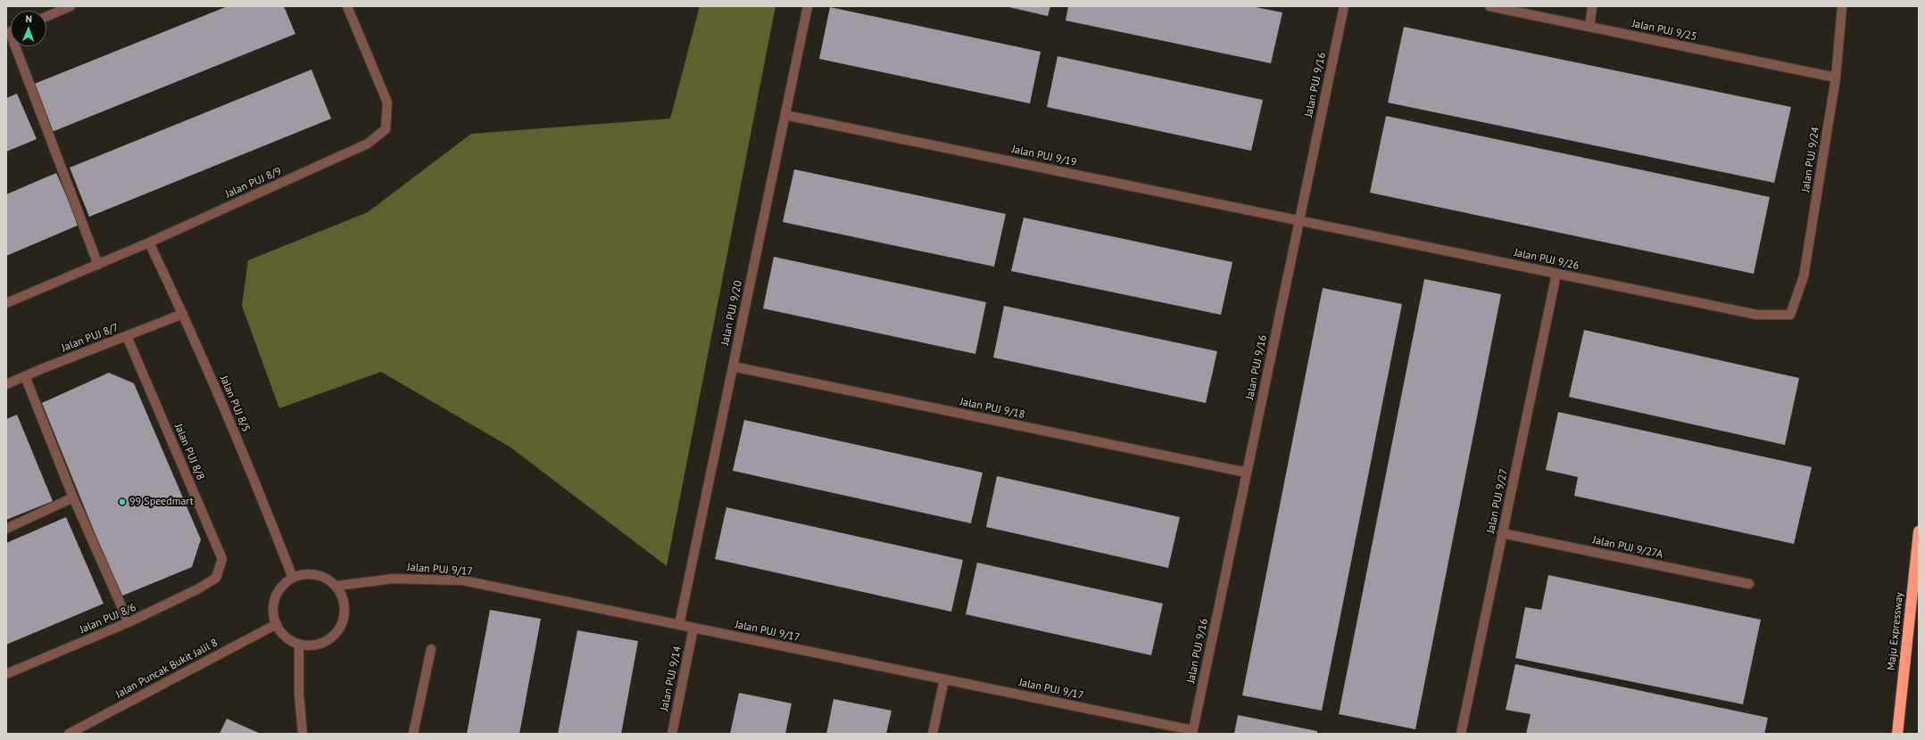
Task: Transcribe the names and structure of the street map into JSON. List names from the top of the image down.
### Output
{
  "streets": {
    "highway": ["Maju Expressway"],
    "street": [
      "Jalan PUJ 9/25",
      "Jalan PUJ 9/16",
      "Jalan PUJ 9/19",
      "Jalan PUJ 9/24",
      "Jalan PUJ 8/9",
      "Jalan PUJ 9/26",
      "Jalan PUJ 9/20",
      "Jalan PUJ 8/7",
      "Jalan PUJ 8/5",
      "Jalan PUJ 9/18",
      "Jalan PUJ 8/8",
      "Jalan PUJ 9/27",
      "Jalan PUJ 9/27A",
      "Jalan PUJ 9/17",
      "Jalan PUJ 8/6",
      "Jalan Puncak Bukit Jalil 8",
      "Jalan PUJ 9/14"
    ]
  },
  "crossings": [
    ["Jalan PUJ 9/25", "Jalan PUJ 9/24"],
    ["Jalan PUJ 9/16", "Jalan PUJ 9/19"],
    ["Jalan PUJ 9/16", "Jalan PUJ 9/26"],
    ["Jalan PUJ 9/16", "Jalan PUJ 9/18"],
    ["Jalan PUJ 9/16", "Jalan PUJ 9/17"],
    ["Jalan PUJ 9/19", "Jalan PUJ 9/26"],
    ["Jalan PUJ 9/19", "Jalan PUJ 9/20"],
    ["Jalan PUJ 9/24", "Jalan PUJ 9/26"],
    ["Jalan PUJ 8/9", "Jalan PUJ 8/5"],
    ["Jalan PUJ 9/26", "Jalan PUJ 9/27"],
    ["Jalan PUJ 9/20", "Jalan PUJ 9/18"],
    ["Jalan PUJ 9/20", "Jalan PUJ 9/17"],
    ["Jalan PUJ 8/7", "Jalan PUJ 8/5"],
    ["Jalan PUJ 8/7", "Jalan PUJ 8/8"],
    ["Jalan PUJ 8/5", "Jalan PUJ 9/17"],
    ["Jalan PUJ 8/5", "Jalan Puncak Bukit Jalil 8"],
    ["Jalan PUJ 8/8", "Jalan PUJ 8/6"],
    ["Jalan PUJ 9/27", "Jalan PUJ 9/27A"],
    ["Jalan PUJ 9/17", "Jalan Puncak Bukit Jalil 8"],
    ["Jalan PUJ 9/17", "Jalan PUJ 9/14"]
  ],
  "places": ["99 Speedmart"],
  "north": "top"
}
